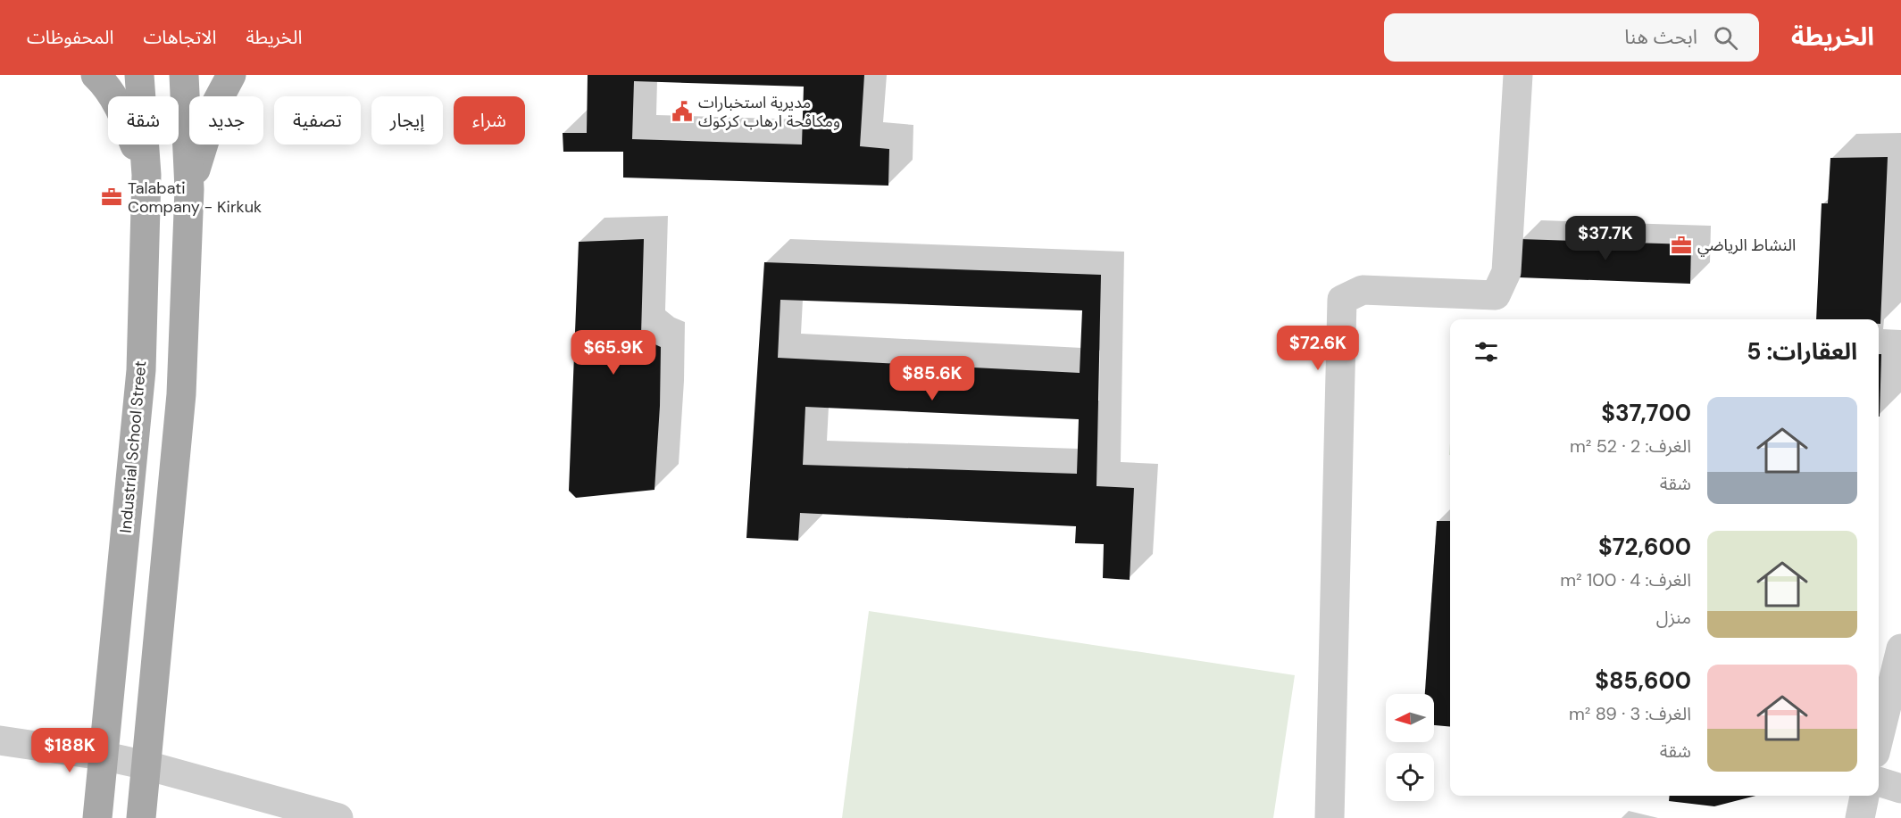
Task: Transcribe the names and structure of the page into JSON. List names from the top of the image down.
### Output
{
  "streets": {
    "main road": ["Industrial School Street"]
  },
  "places": {
    "public building": ["مديرية استخبارات ومكافحة ارهاب كركوك"],
    "office": ["Talabati Company - Kirkuk", "النشاط الرياضي"]
  },
  "north": "left",
  "page": {
    "header": "الخريطة",
    "search": "ابحث هنا",
    "nav": ["الخريطة", "الاتجاهات", "المحفوظات"],
    "chip": [
      "شراء",
      "إيجار",
      "تصفية",
      "جديد",
      "شقة"
    ],
    "price": [
      "$37.7K",
      "$72.6K",
      "$65.9K",
      "$85.6K",
      "$188K"
    ],
    "heading": "العقارات: 5",
    "list": [
      {
        "name": "$37,700",
        "note": "الغرف: 2 · 52 m² · شقة"
      },
      {
        "name": "$72,600",
        "note": "الغرف: 4 · 100 m² · منزل"
      },
      {
        "name": "$85,600",
        "note": "الغرف: 3 · 89 m² · شقة"
      }
    ]
  }
}
